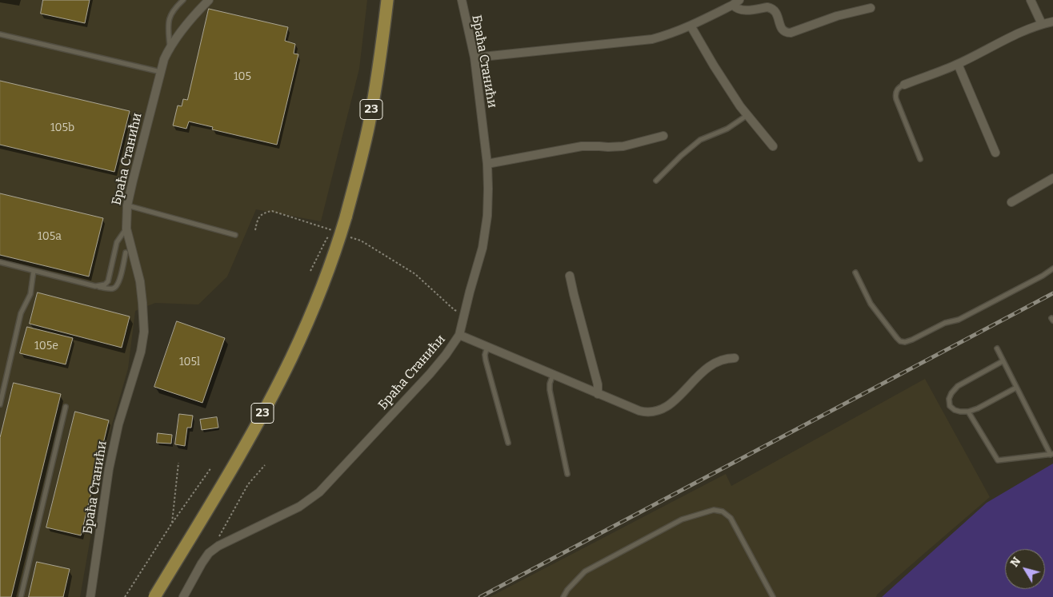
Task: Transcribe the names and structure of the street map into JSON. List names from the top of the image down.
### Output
{
  "streets": {
    "main road": ["23"],
    "street": ["Браћа Станићи"]
  },
  "house_numbers": [
    "105",
    "105b",
    "105a",
    "105e",
    "105l"
  ],
  "north": "top left"
}
